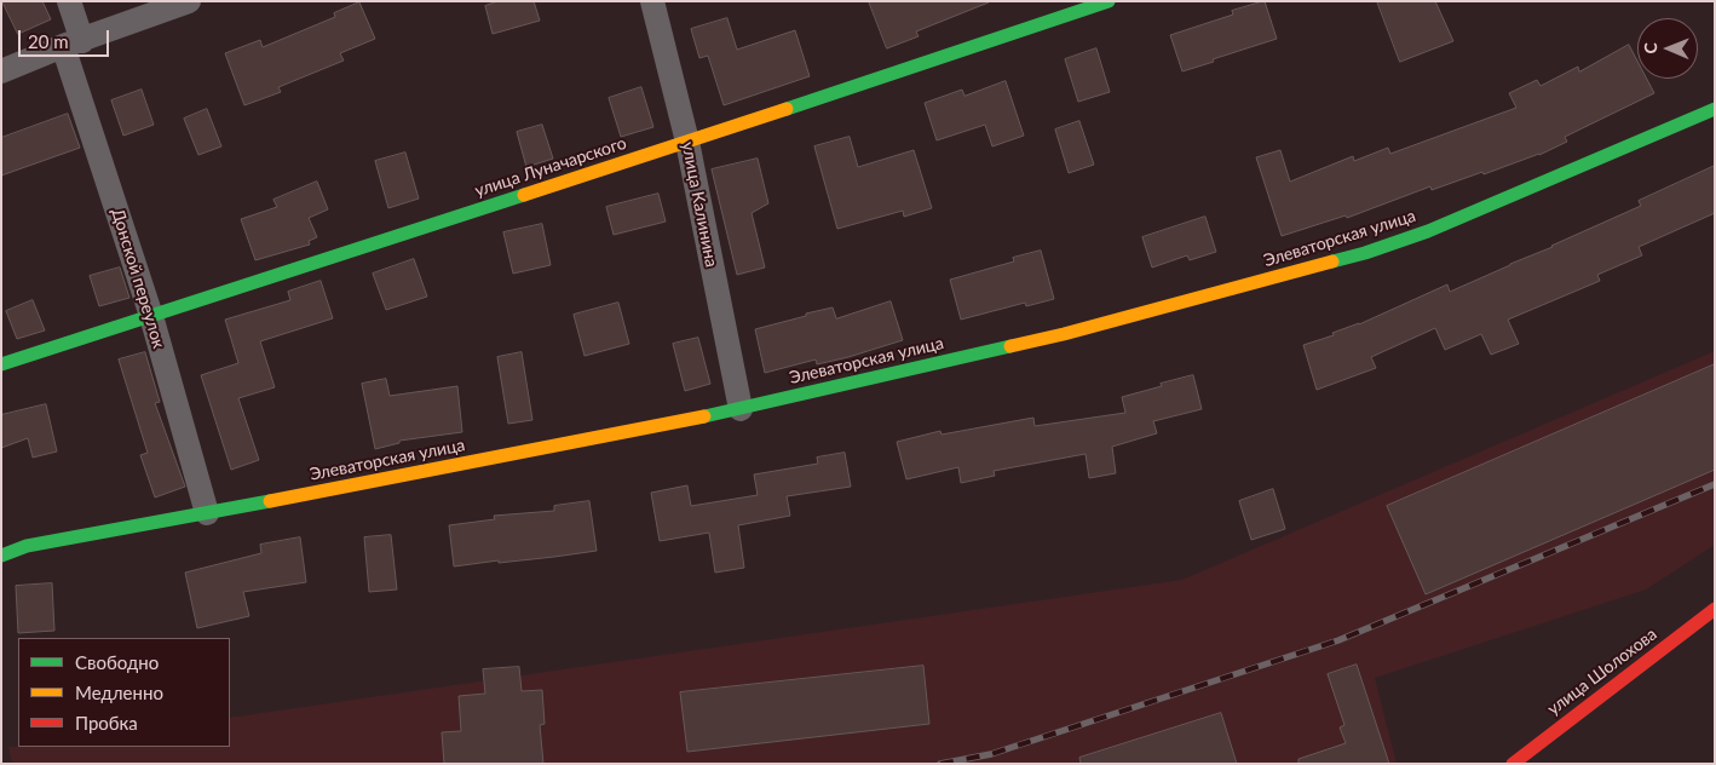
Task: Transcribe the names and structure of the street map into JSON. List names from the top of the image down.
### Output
{
  "streets": {
    "street": [
      "улица Луначарского",
      "улица Калинина",
      "Элеваторская улица",
      "Донской переулок",
      "улица Шолохова"
    ]
  },
  "crossings": [
    ["улица Луначарского", "улица Калинина"],
    ["улица Луначарского", "Донской переулок"],
    ["улица Калинина", "Элеваторская улица"],
    ["Элеваторская улица", "Донской переулок"]
  ],
  "legend": ["Свободно", "Медленно", "Пробка"],
  "scale_bar": "20 m",
  "north": "left"
}
